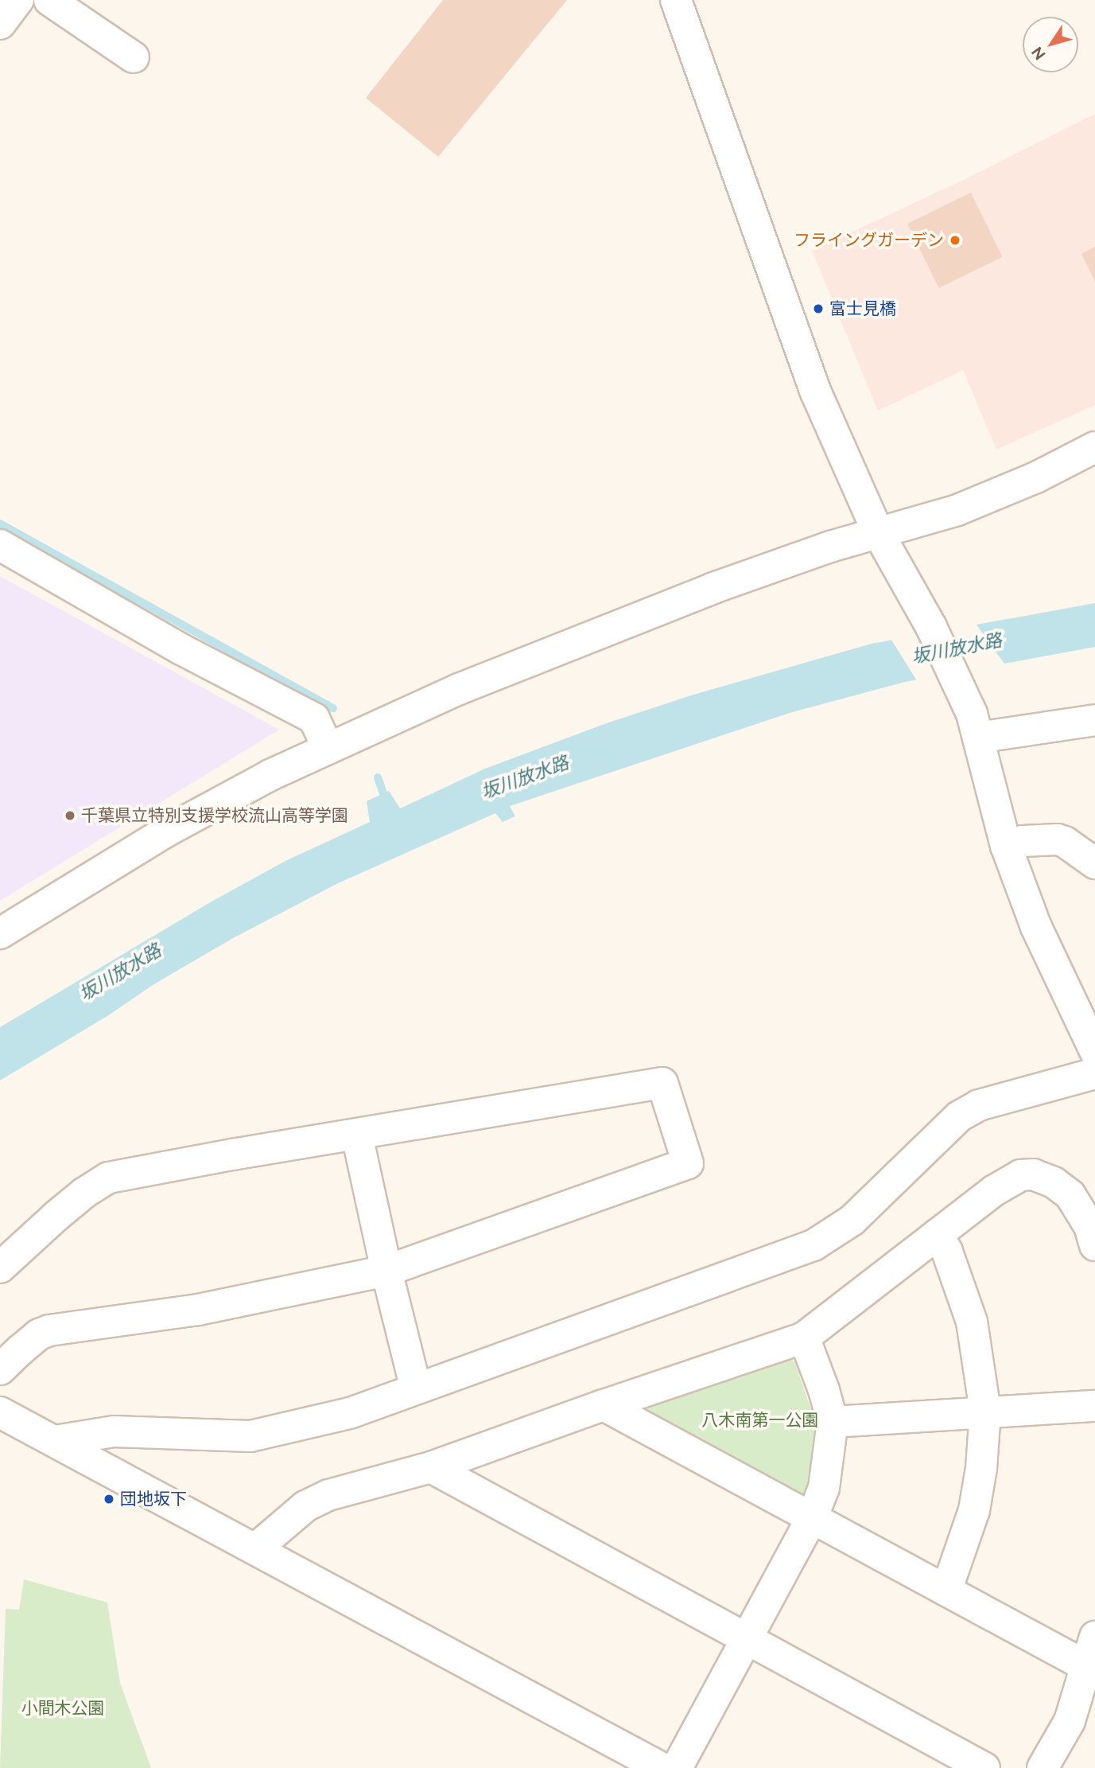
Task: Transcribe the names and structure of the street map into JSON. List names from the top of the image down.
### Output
{
  "water": ["坂川放水路"],
  "parks": ["八木南第一公園", "小間木公園"],
  "places": [
    "フライングガーデン",
    "富士見橋",
    "千葉県立特別支援学校流山高等学園",
    "団地坂下"
  ],
  "north": "bottom left"
}
